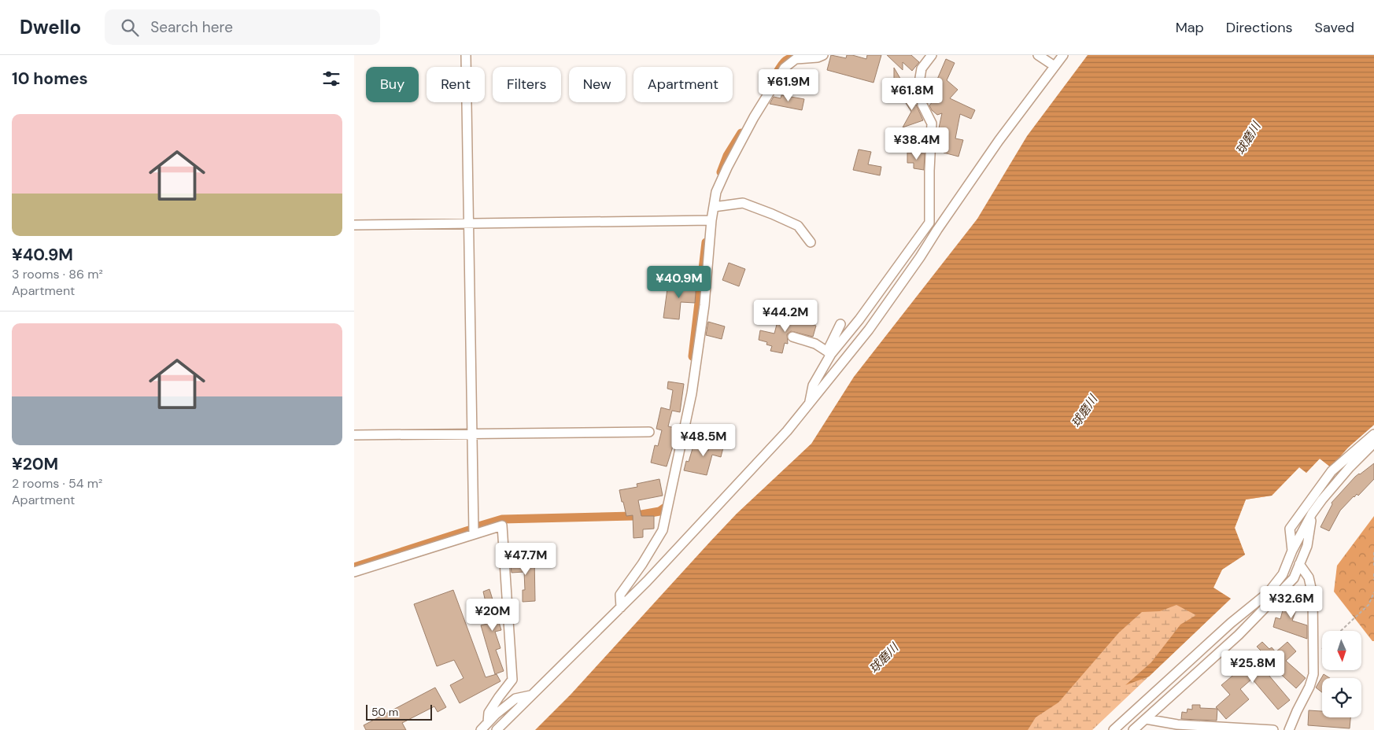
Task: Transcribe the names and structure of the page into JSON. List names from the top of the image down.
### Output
{
  "water": ["球磨川"],
  "scale_bar": "50 m",
  "north": "bottom",
  "page": {
    "header": "Dwello",
    "search": "Search here",
    "nav": ["Map", "Directions", "Saved"],
    "heading": "10 homes",
    "chip": [
      "Buy",
      "Rent",
      "Filters",
      "New",
      "Apartment"
    ],
    "price": [
      "¥61.9M",
      "¥61.8M",
      "¥38.4M",
      "¥40.9M",
      "¥44.2M",
      "¥48.5M",
      "¥47.7M",
      "¥32.6M",
      "¥20M",
      "¥25.8M"
    ],
    "list": [
      {
        "name": "¥40.9M",
        "note": "3 rooms · 86 m² · Apartment"
      },
      {
        "name": "¥20M",
        "note": "2 rooms · 54 m² · Apartment"
      }
    ],
    "scale": "50 m"
  }
}
